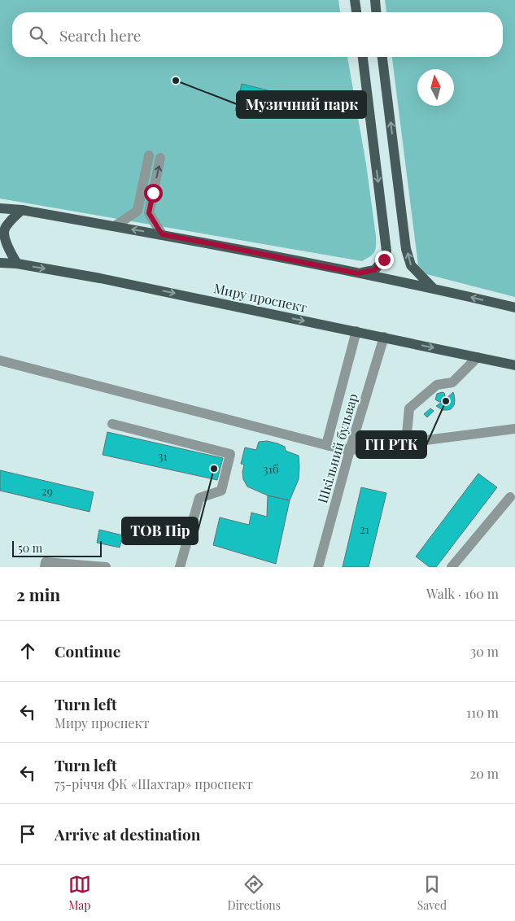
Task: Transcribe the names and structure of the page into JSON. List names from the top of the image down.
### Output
{
  "streets": {
    "main road": ["Миру проспект"],
    "street": ["Шкільний бульвар"]
  },
  "crossings": [
    ["Миру проспект", "Шкільний бульвар"]
  ],
  "places": ["Музичний парк", "ГП РТК", "ТОВ Пір"],
  "house_numbers": [
    "31",
    "31б",
    "29",
    "21"
  ],
  "scale_bar": "50 m",
  "north": "top",
  "page": {
    "search": "Search here",
    "scale": "50 m",
    "heading": ["2 min", "Walk · 160 m"],
    "list": [
      ["Continue", "30 m"],
      ["Turn left", "Миру проспект", "110 m"],
      ["Turn left", "75-річчя ФК «Шахтар» проспект", "20 m"],
      "Arrive at destination"
    ],
    "nav": ["Map", "Directions", "Saved"]
  }
}
